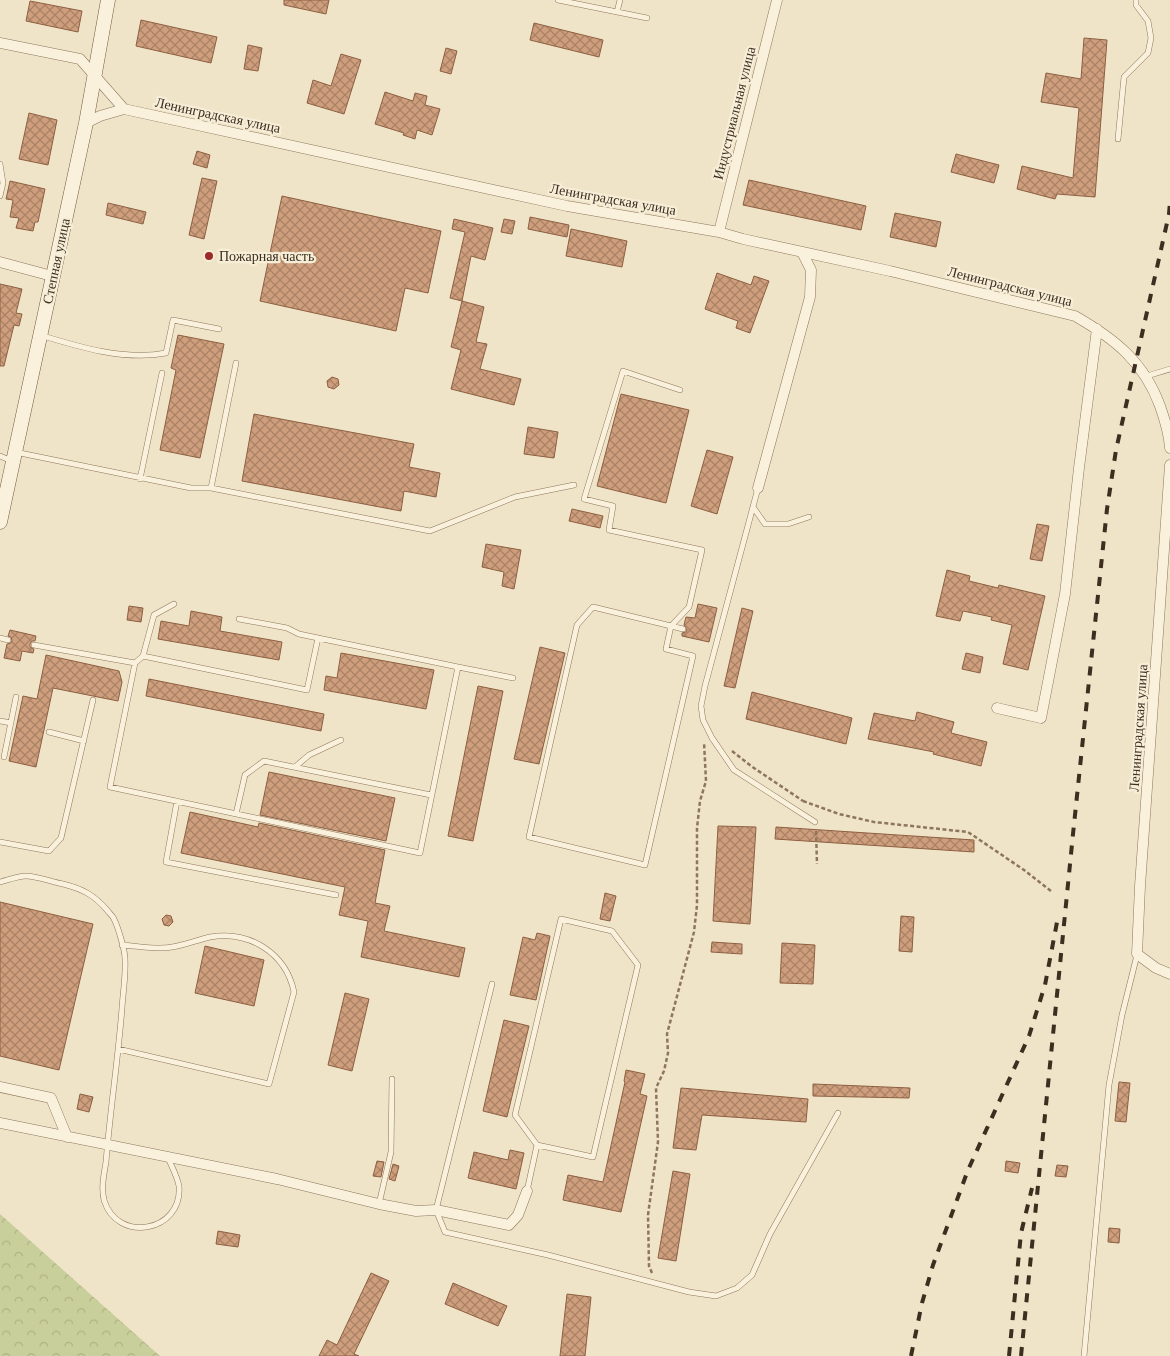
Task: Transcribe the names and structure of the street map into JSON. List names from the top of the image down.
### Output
{
  "streets": {
    "street": ["Индустриальная улица", "Ленинградская улица", "Степная улица"]
  },
  "crossings": [
    ["Индустриальная улица", "Ленинградская улица"]
  ],
  "places": ["Пожарная часть"]
}
